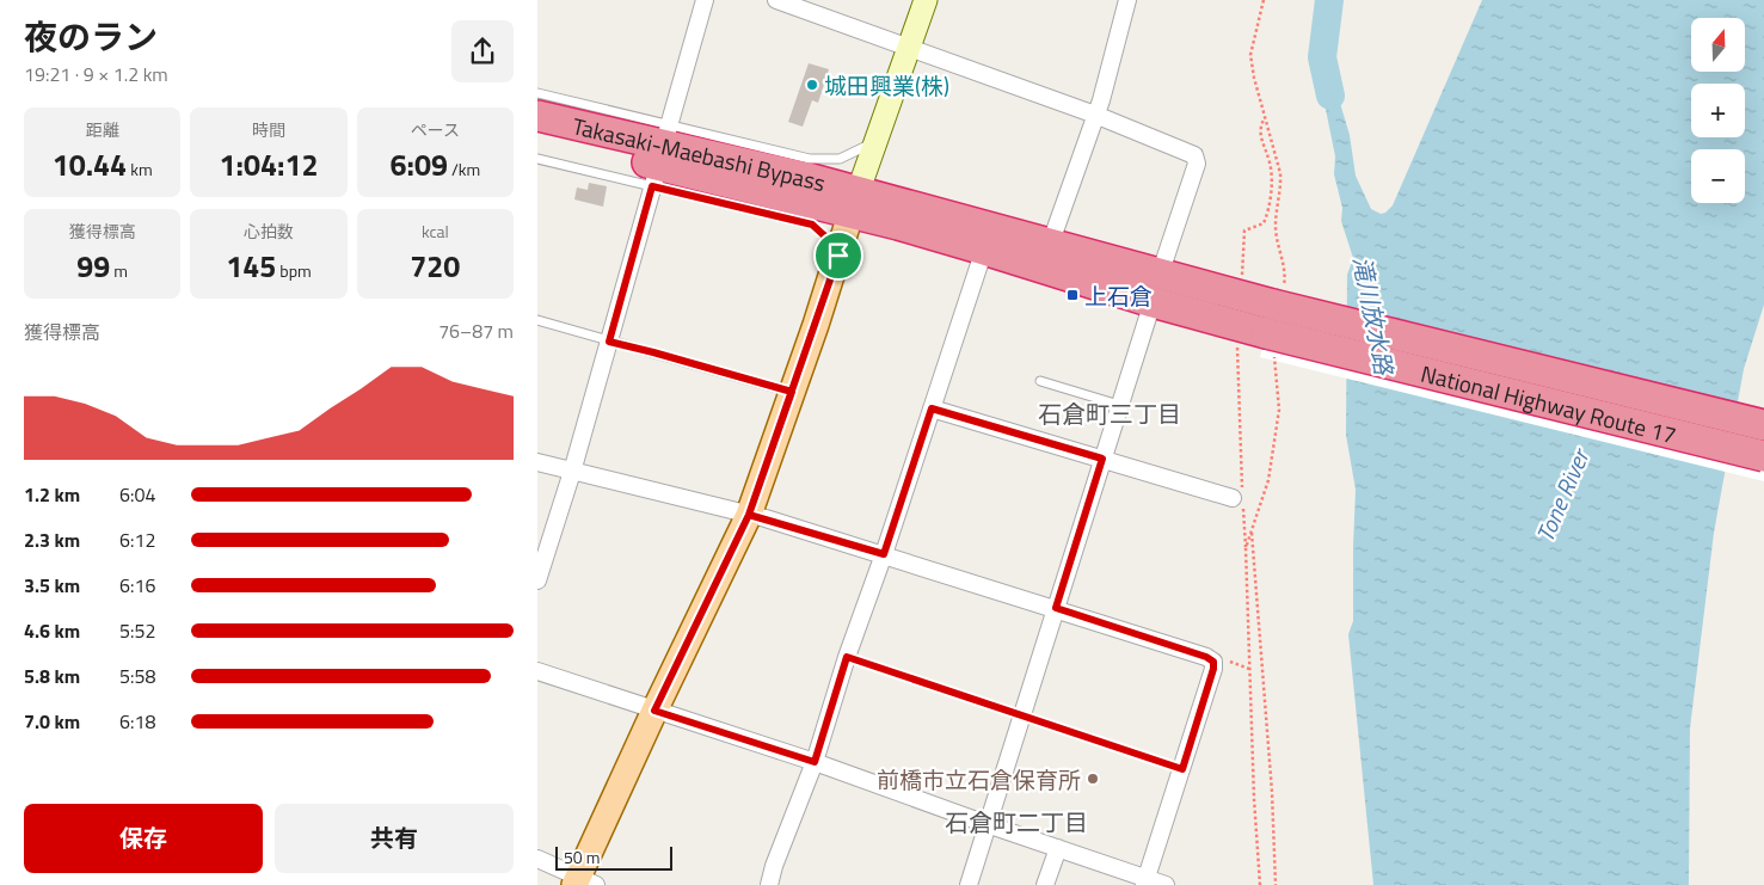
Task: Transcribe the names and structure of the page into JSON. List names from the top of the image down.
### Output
{
  "streets": {
    "highway": ["Takasaki-Maebashi Bypass", "National Highway Route 17"]
  },
  "crossings": [
    ["Takasaki-Maebashi Bypass", "National Highway Route 17"]
  ],
  "districts": ["石倉町三丁目", "石倉町二丁目"],
  "water": ["滝川放水路", "Tone River"],
  "places": {
    "other": ["城田興業(株)", "前橋市立石倉保育所"],
    "transit": ["上石倉"]
  },
  "scale_bar": "50 m",
  "north": "top",
  "page": {
    "heading": ["夜のラン", "19:21 · 9 × 1.2 km"],
    "map_buttons": ["+", "−"],
    "stats": [
      ["距離", "10.44 km"],
      ["時間", "1:04:12"],
      ["ペース", "6:09 /km"],
      ["獲得標高", "99 m"],
      ["心拍数", "145 bpm"],
      ["kcal", "720"]
    ],
    "chart": ["獲得標高", "76–87 m"],
    "list": [
      {
        "name": "1.2 km",
        "note": "6:04"
      },
      {
        "name": "2.3 km",
        "note": "6:12"
      },
      {
        "name": "3.5 km",
        "note": "6:16"
      },
      {
        "name": "4.6 km",
        "note": "5:52"
      },
      {
        "name": "5.8 km",
        "note": "5:58"
      },
      {
        "name": "7.0 km",
        "note": "6:18"
      }
    ],
    "buttons": ["保存", "共有"],
    "scale": "50 m"
  }
}
